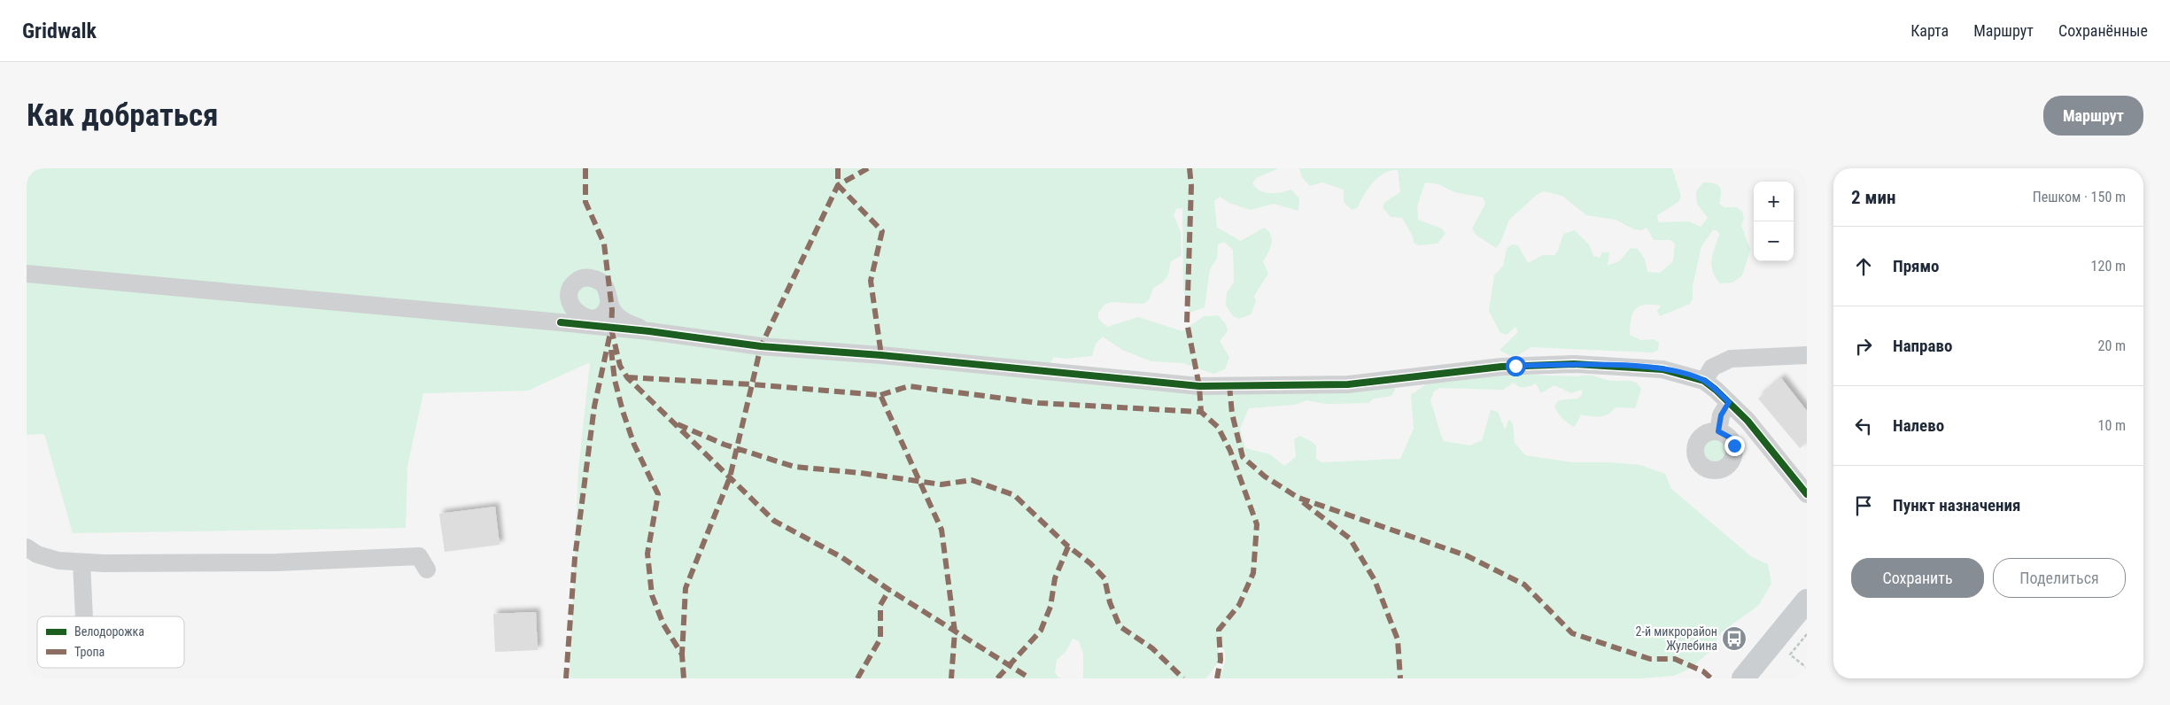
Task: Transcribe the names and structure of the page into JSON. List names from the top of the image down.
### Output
{
  "places": {
    "bus stop": ["2-й микрорайон Жулебина"]
  },
  "legend": ["Велодорожка", "Тропа"],
  "page": {
    "header": "Gridwalk",
    "nav": ["Карта", "Маршрут", "Сохранённые"],
    "buttons": [
      "Маршрут",
      ["Сохранить", "Поделиться"]
    ],
    "title": "Как добраться",
    "heading": ["2 мин", "Пешком · 150 m"],
    "map_buttons": ["+", "−"],
    "list": [
      ["Прямо", "120 m"],
      ["Направо", "20 m"],
      ["Налево", "10 m"],
      "Пункт назначения"
    ]
  }
}
